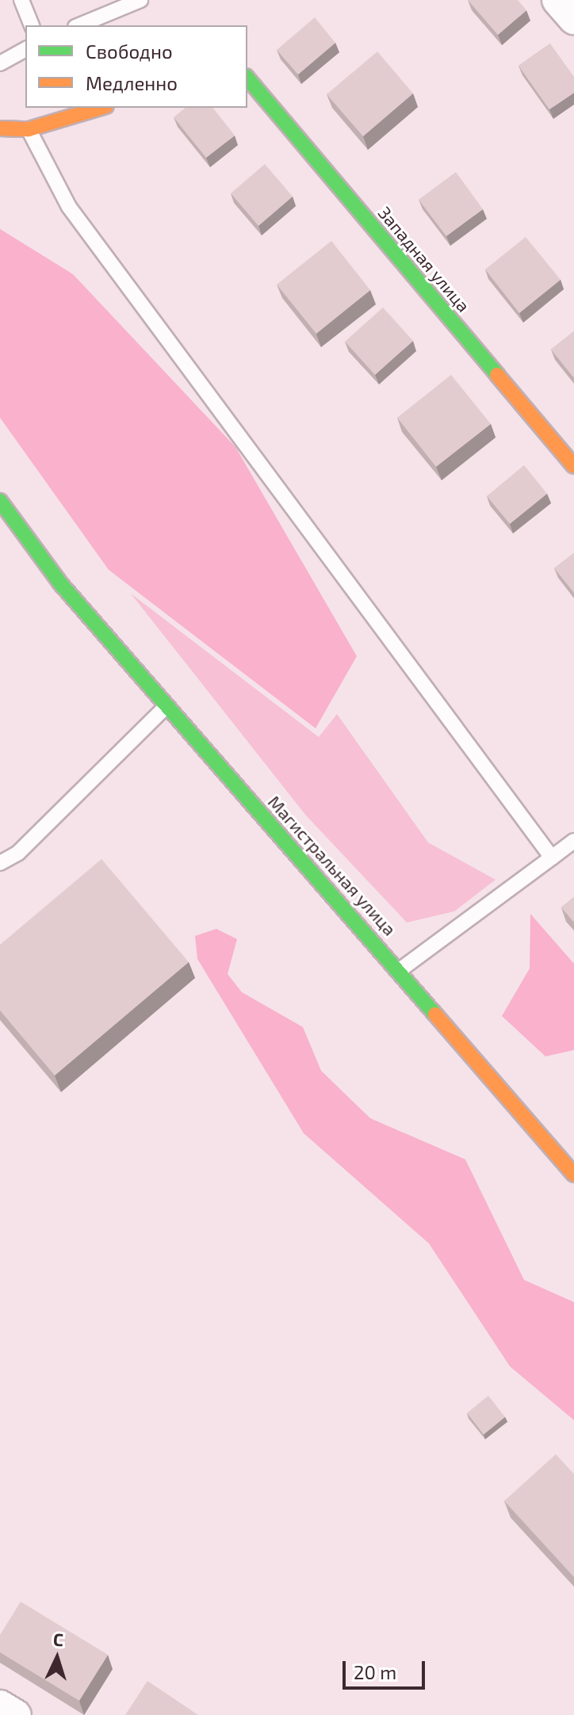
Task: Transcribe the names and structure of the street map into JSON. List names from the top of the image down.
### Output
{
  "streets": {
    "main road": ["Западная улица", "Магистральная улица"]
  },
  "legend": ["Свободно", "Медленно"],
  "scale_bar": "20 m",
  "north": "top"
}
